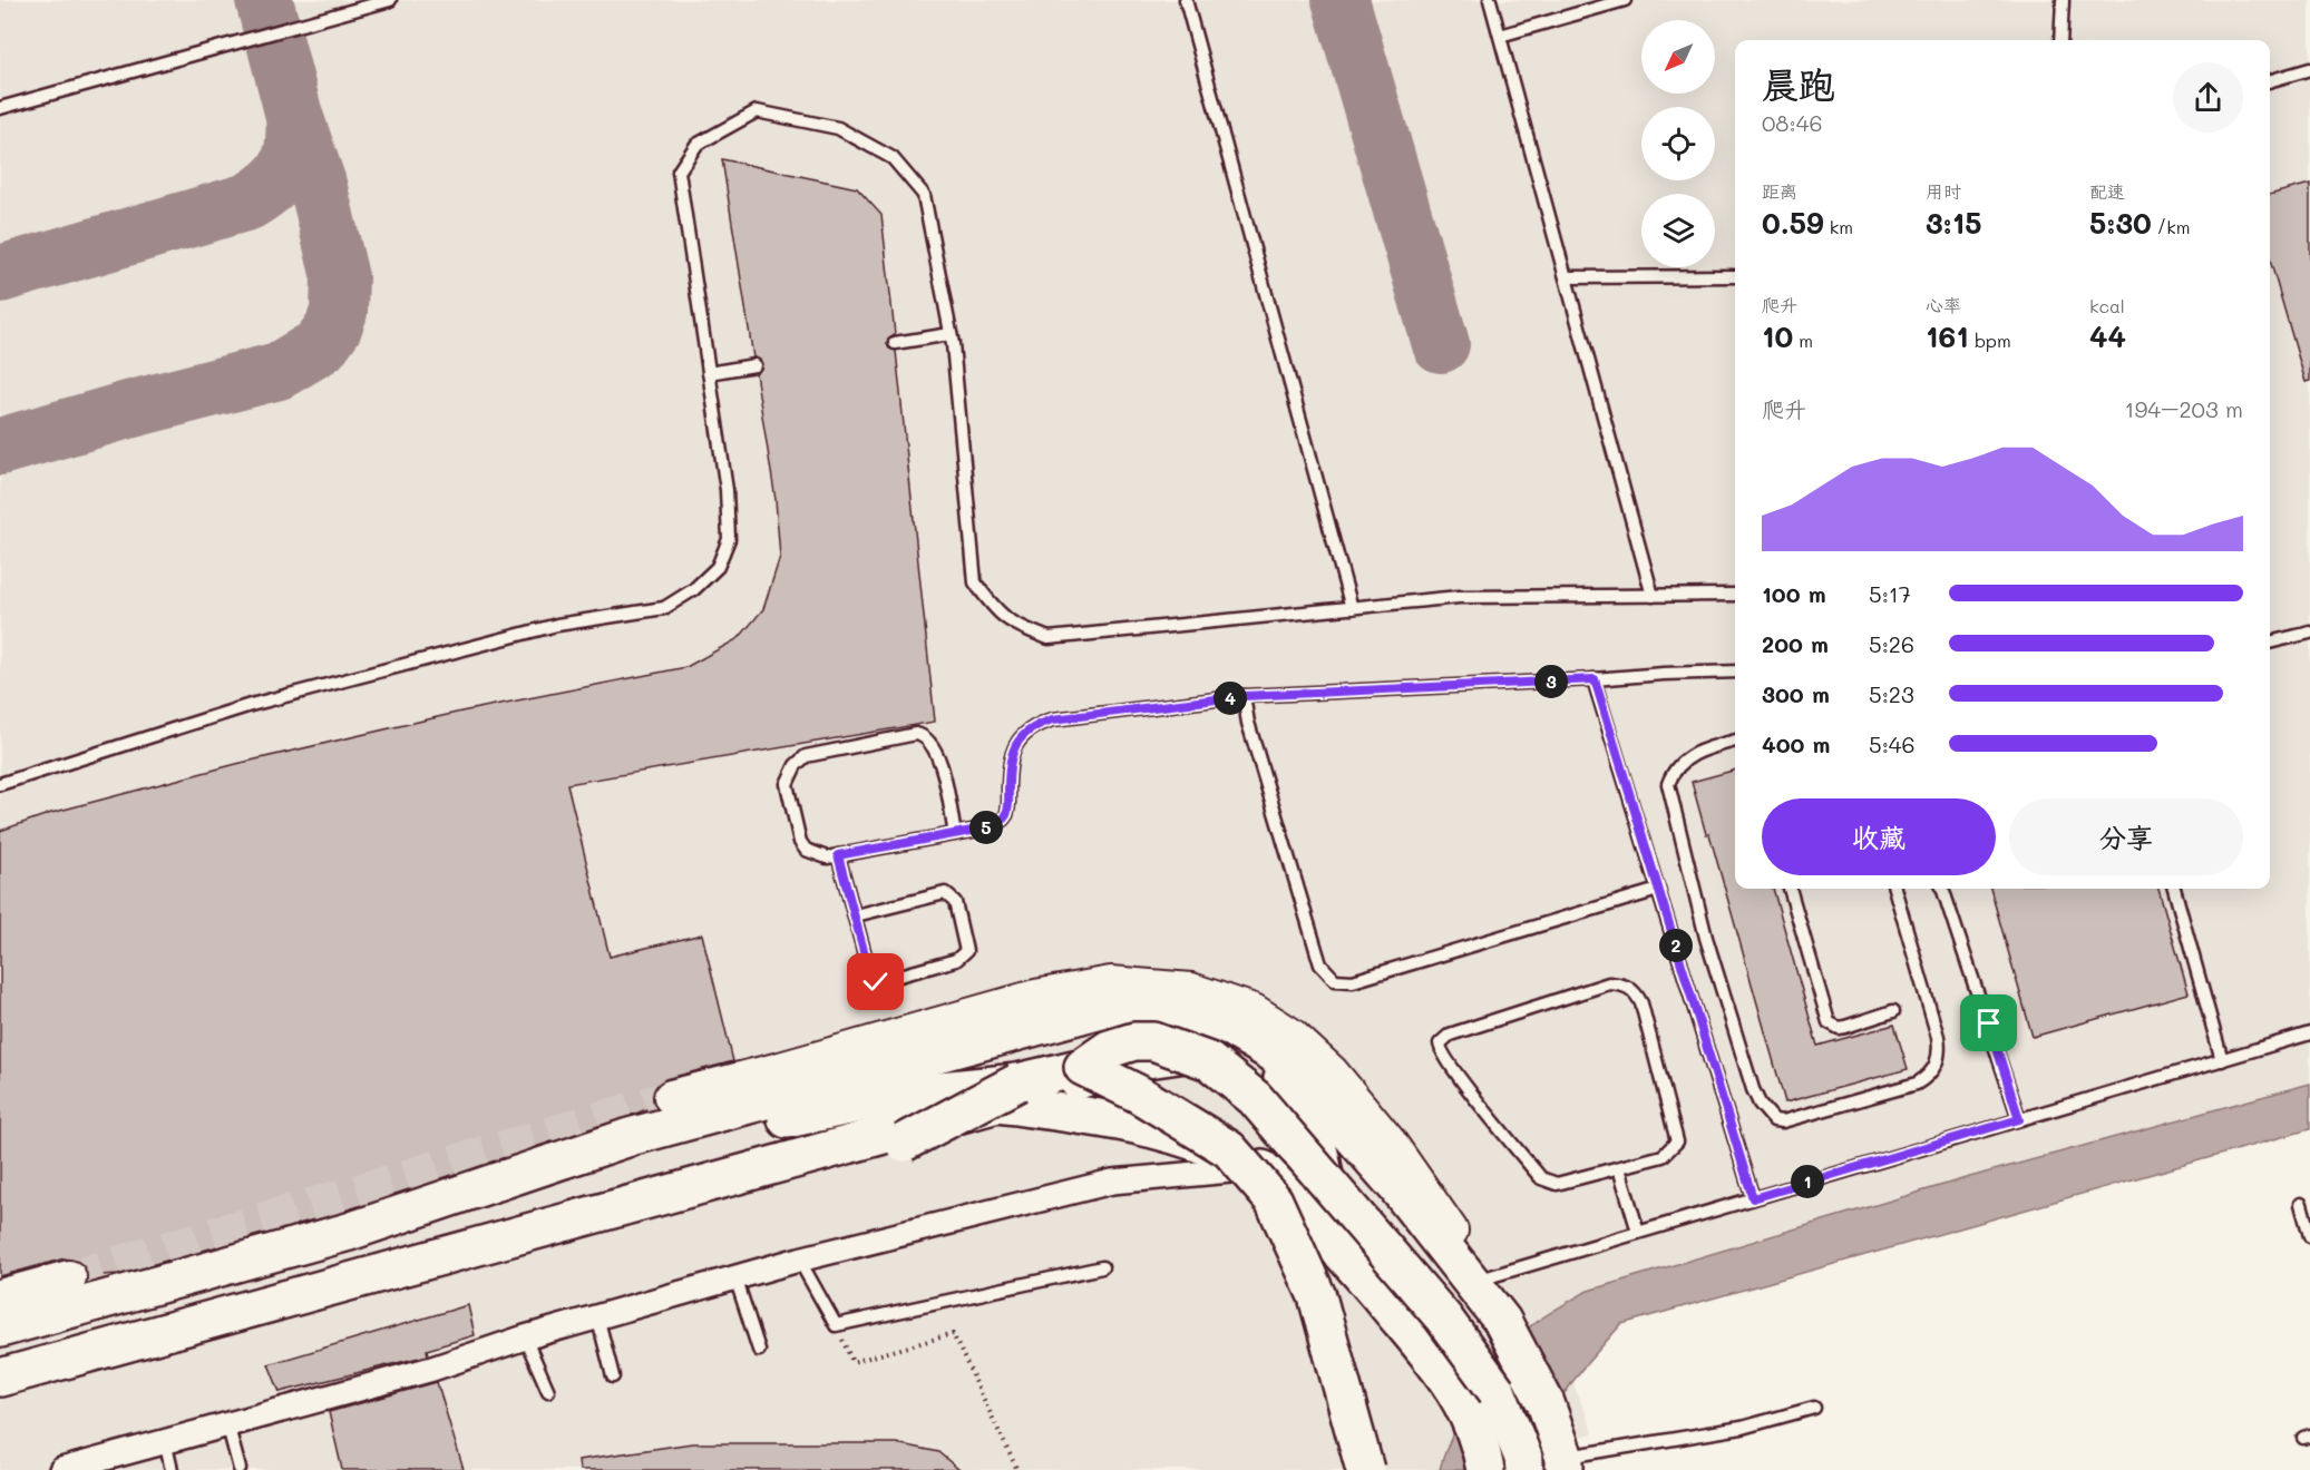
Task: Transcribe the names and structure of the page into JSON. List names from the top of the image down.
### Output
{
  "north": "bottom left",
  "page": {
    "heading": ["晨跑", "08:46"],
    "stats": [
      ["距离", "0.59 km"],
      ["用时", "3:15"],
      ["配速", "5:30 /km"],
      ["爬升", "10 m"],
      ["心率", "161 bpm"],
      ["kcal", "44"]
    ],
    "chart": ["爬升", "194–203 m"],
    "list": [
      {
        "name": "100 m",
        "note": "5:17"
      },
      {
        "name": "200 m",
        "note": "5:26"
      },
      {
        "name": "300 m",
        "note": "5:23"
      },
      {
        "name": "400 m",
        "note": "5:46"
      }
    ],
    "pins": [
      "3",
      "4",
      "5",
      "2",
      "1"
    ],
    "buttons": ["收藏", "分享"]
  }
}
